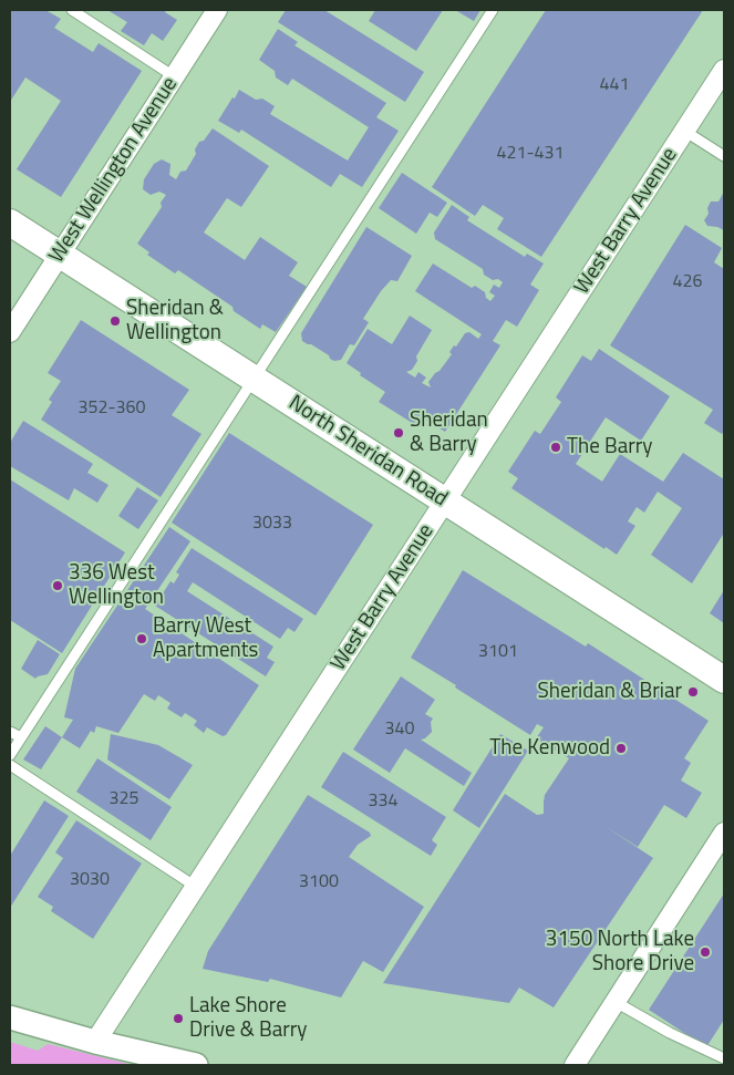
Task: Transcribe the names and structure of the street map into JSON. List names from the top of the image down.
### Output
{
  "streets": {
    "main road": ["North Sheridan Road"],
    "street": ["West Wellington Avenue", "West Barry Avenue"]
  },
  "crossings": [
    ["West Wellington Avenue", "North Sheridan Road"],
    ["West Barry Avenue", "North Sheridan Road"]
  ],
  "places": [
    "Sheridan & Wellington",
    "Sheridan & Barry",
    "The Barry",
    "336 West Wellington",
    "Barry West Apartments",
    "Sheridan & Briar",
    "The Kenwood",
    "3150 North Lake Shore Drive",
    "Lake Shore Drive & Barry"
  ],
  "house_numbers": [
    "441",
    "421-431",
    "426",
    "352-360",
    "3033",
    "3101",
    "340",
    "325",
    "334",
    "3030",
    "3100"
  ]
}
